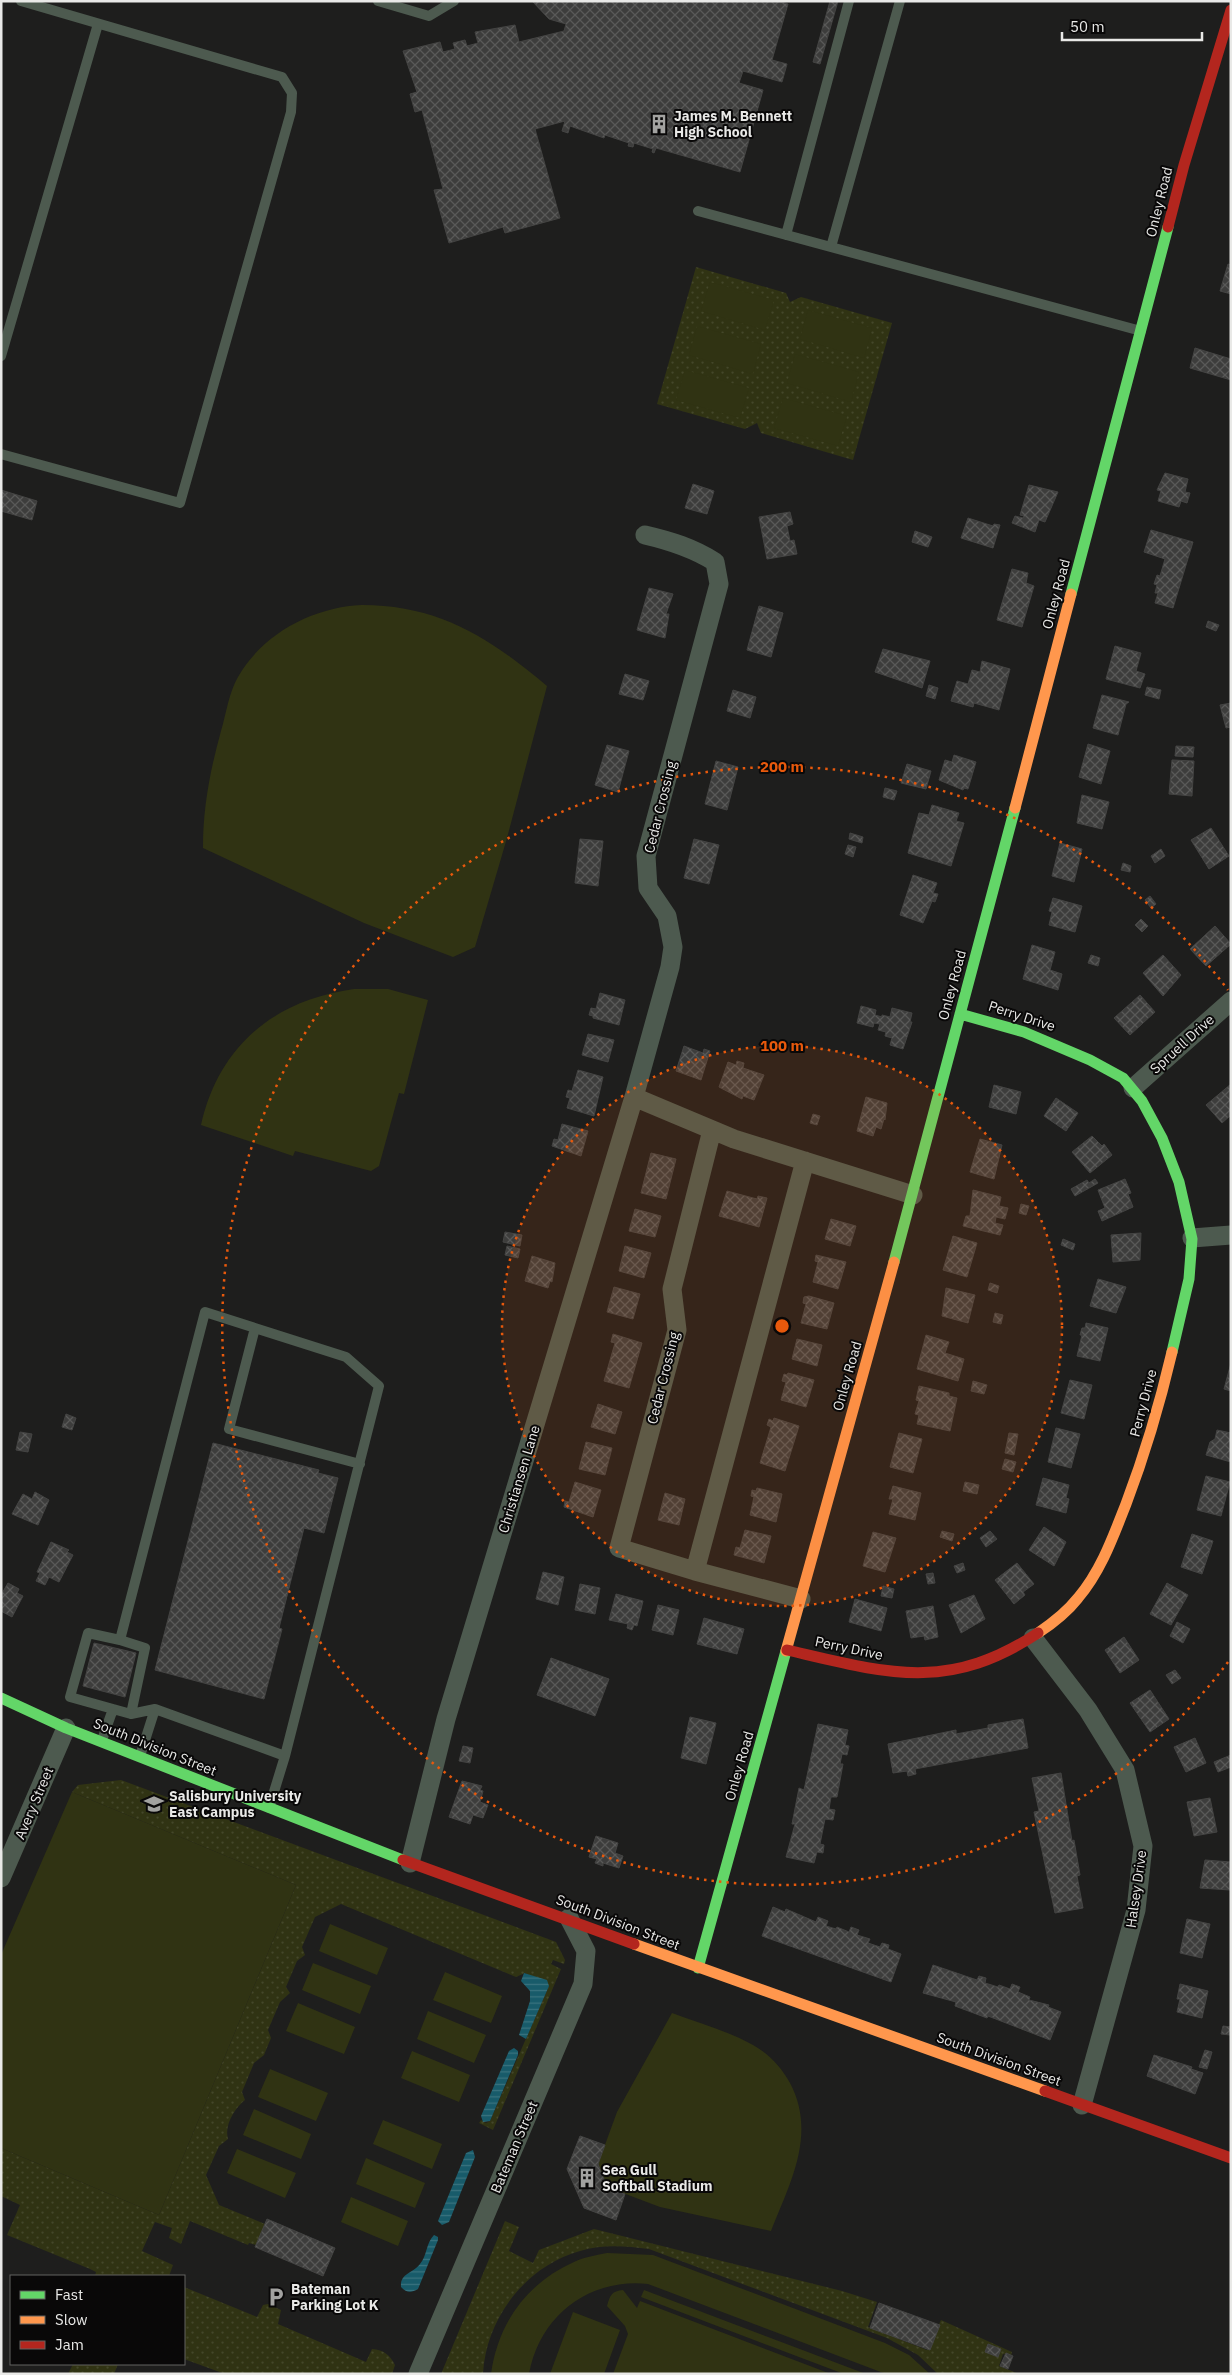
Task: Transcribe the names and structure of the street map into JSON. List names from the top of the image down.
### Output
{
  "streets": {
    "street": [
      "Onley Road",
      "Cedar Crossing",
      "Perry Drive",
      "Spruell Drive",
      "Christiansen Lane",
      "South Division Street",
      "Avery Street",
      "Halsey Drive",
      "Bateman Street"
    ]
  },
  "crossings": [
    ["Onley Road", "Cedar Crossing"],
    ["Onley Road", "Perry Drive"],
    ["Onley Road", "South Division Street"],
    ["Cedar Crossing", "Christiansen Lane"],
    ["Perry Drive", "Spruell Drive"],
    ["Perry Drive", "Halsey Drive"],
    ["Christiansen Lane", "South Division Street"],
    ["South Division Street", "Avery Street"],
    ["South Division Street", "Halsey Drive"],
    ["South Division Street", "Bateman Street"]
  ],
  "places": {
    "building": ["James M. Bennett High School", "Sea Gull Softball Stadium"],
    "school or university": ["Salisbury University East Campus"],
    "parking": ["Bateman Parking Lot K"]
  },
  "legend": ["Fast", "Slow", "Jam"],
  "scale_bar": "50 m",
  "rings": ["200 m", "100 m"]
}
